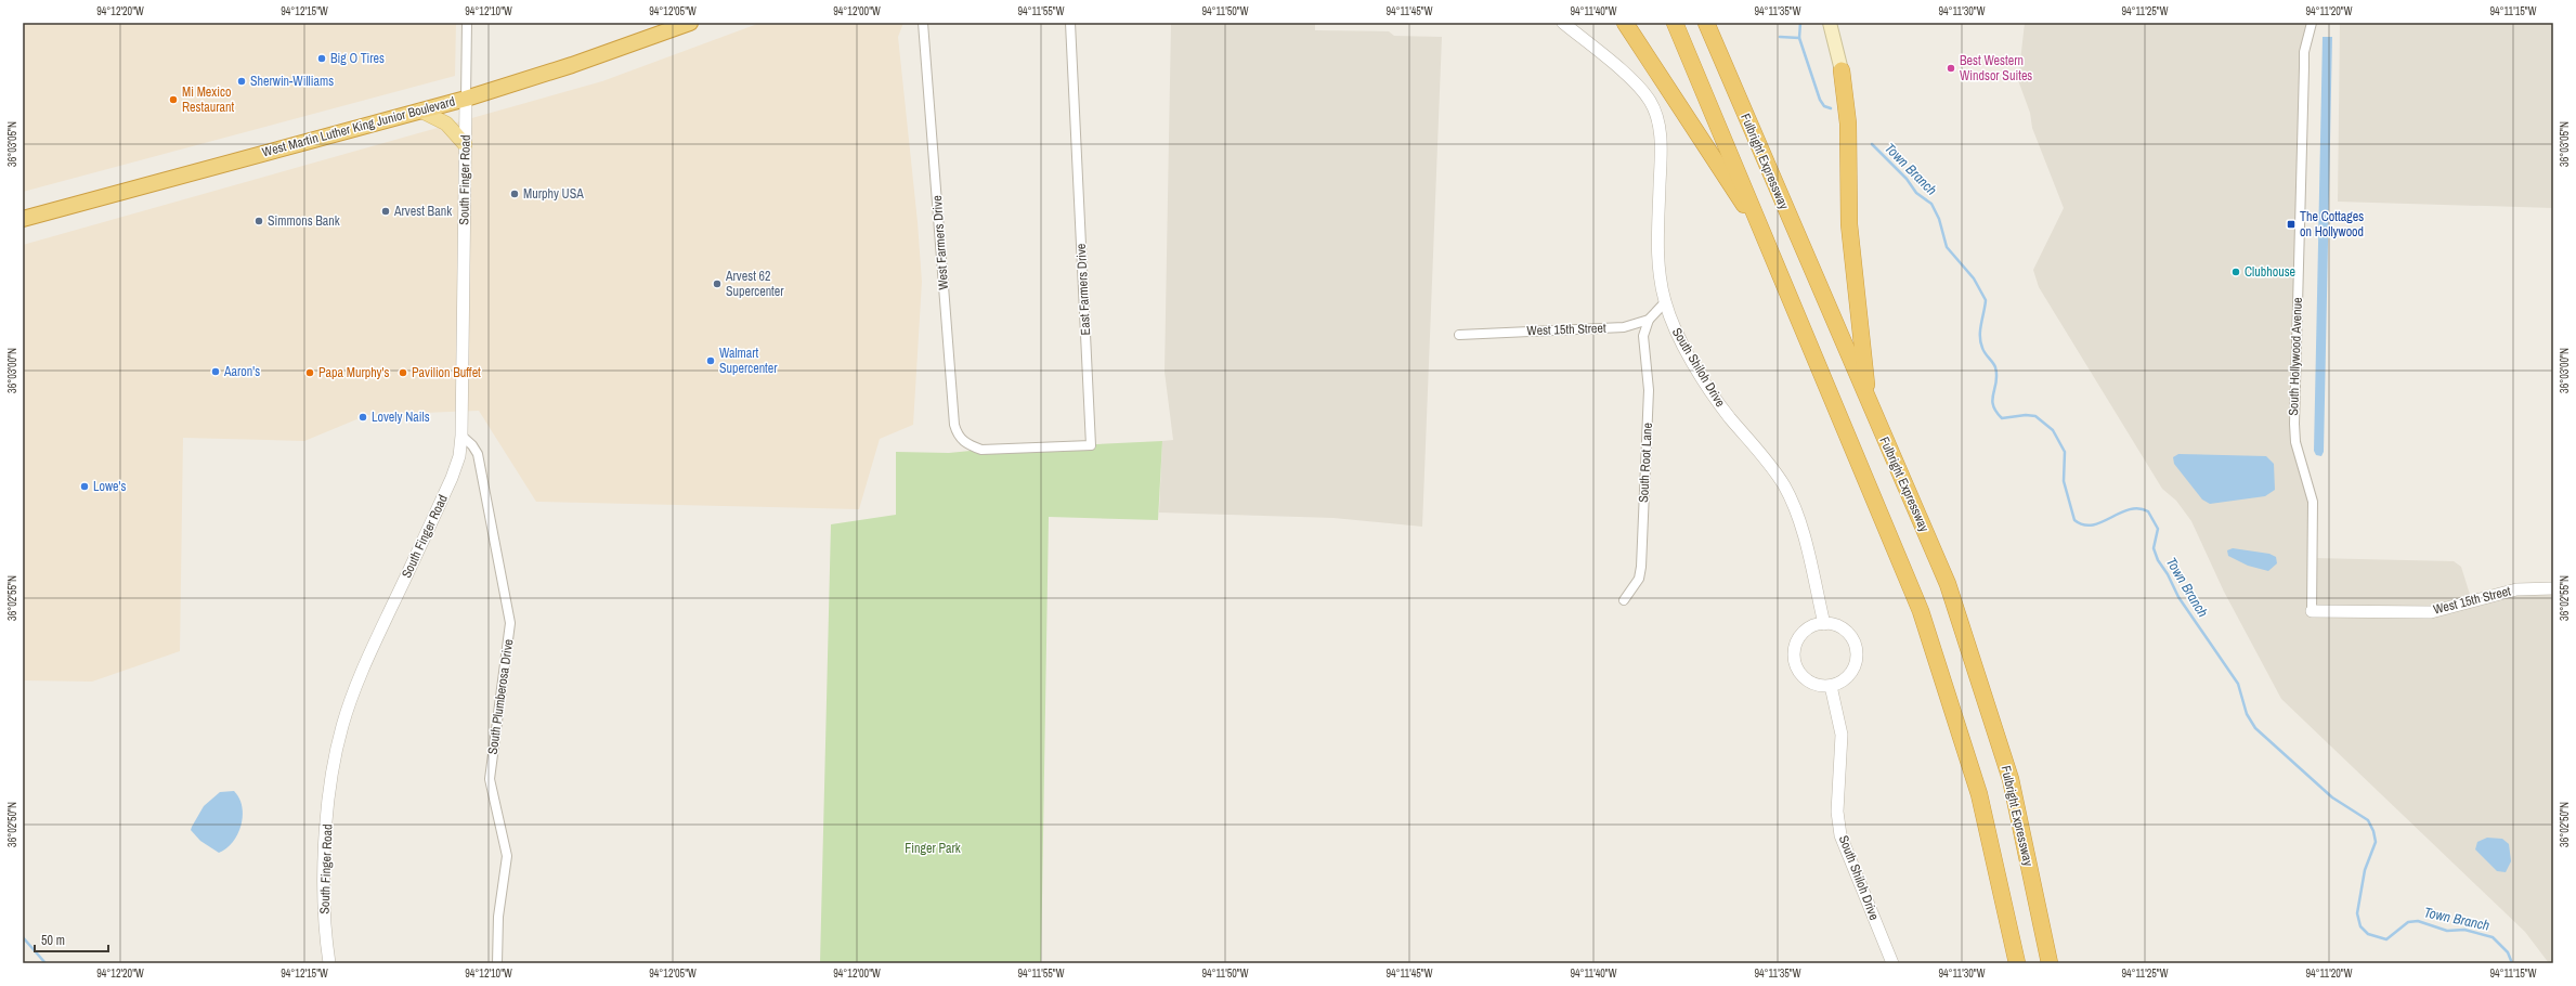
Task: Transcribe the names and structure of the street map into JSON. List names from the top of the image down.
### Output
{
  "streets": {
    "highway": ["West Martin Luther King Junior Boulevard", "Fulbright Expressway"],
    "street": [
      "South Finger Road",
      "West Farmers Drive",
      "East Farmers Drive",
      "West 15th Street",
      "South Hollywood Avenue",
      "South Shiloh Drive",
      "South Root Lane",
      "South Plumberosa Drive"
    ]
  },
  "crossings": [
    ["West Martin Luther King Junior Boulevard", "South Finger Road"],
    ["South Finger Road", "South Plumberosa Drive"],
    ["West Farmers Drive", "East Farmers Drive"],
    ["West 15th Street", "South Hollywood Avenue"],
    ["West 15th Street", "South Shiloh Drive"],
    ["West 15th Street", "South Root Lane"]
  ],
  "water": ["Town Branch"],
  "parks": ["Finger Park"],
  "places": {
    "other": [
      "Big O Tires",
      "Best Western Windsor Suites",
      "Sherwin-Williams",
      "Mi Mexico Restaurant",
      "Murphy USA",
      "Arvest Bank",
      "Simmons Bank",
      "Clubhouse",
      "Arvest 62 Supercenter",
      "Walmart Supercenter",
      "Aaron's",
      "Papa Murphy's",
      "Pavilion Buffet",
      "Lovely Nails",
      "Lowe's"
    ],
    "transit": ["The Cottages on Hollywood"]
  },
  "scale_bar": "50 m",
  "coordinates": [
    "94°12'20\"W",
    "94°12'15\"W",
    "94°12'10\"W",
    "94°12'05\"W",
    "94°12'00\"W",
    "94°11'55\"W",
    "94°11'50\"W",
    "94°11'45\"W",
    "94°11'40\"W",
    "94°11'35\"W",
    "94°11'30\"W",
    "94°11'25\"W",
    "94°11'20\"W",
    "94°11'15\"W",
    "36°03'05\"N",
    "36°03'00\"N",
    "36°02'55\"N",
    "36°02'50\"N"
  ]
}
